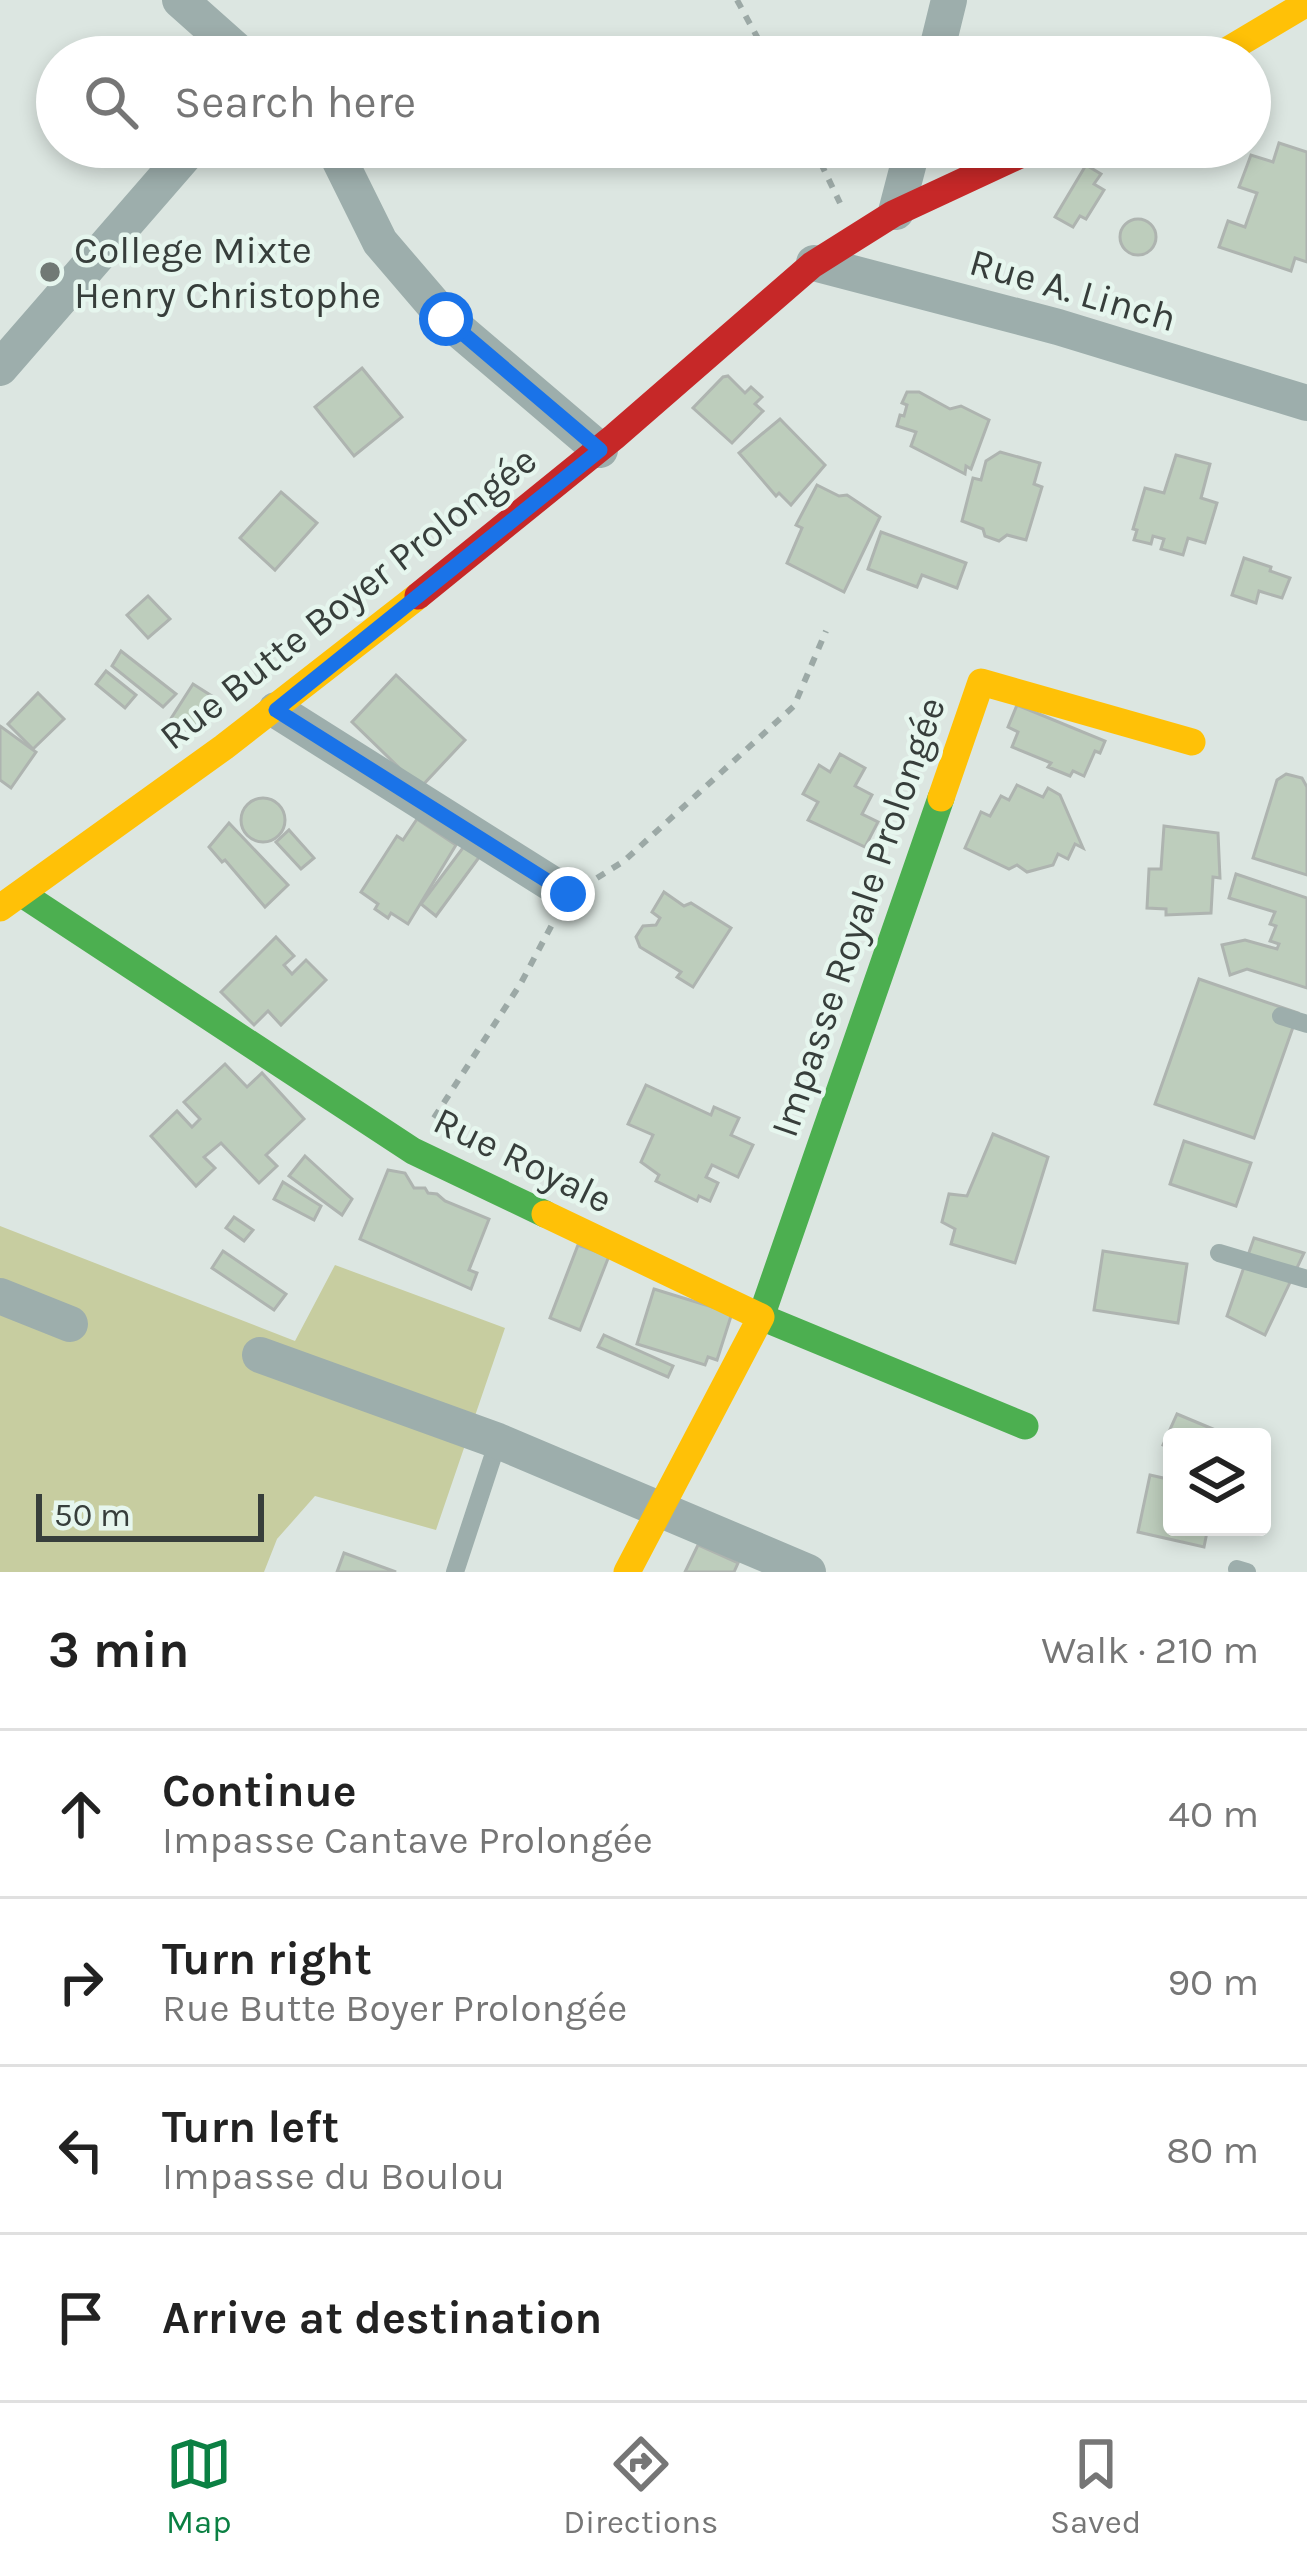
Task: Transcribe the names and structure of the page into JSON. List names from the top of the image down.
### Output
{
  "streets": {
    "street": [
      "Rue A. Linch",
      "Rue Butte Boyer Prolongée",
      "Impasse Royale Prolongée",
      "Rue Royale"
    ]
  },
  "crossings": [
    ["Rue A. Linch", "Rue Butte Boyer Prolongée"],
    ["Rue Butte Boyer Prolongée", "Rue Royale"],
    ["Impasse Royale Prolongée", "Rue Royale"]
  ],
  "places": ["College Mixte Henry Christophe"],
  "scale_bar": "50 m",
  "page": {
    "search": "Search here",
    "scale": "50 m",
    "heading": ["3 min", "Walk · 210 m"],
    "list": [
      ["Continue", "Impasse Cantave Prolongée", "40 m"],
      ["Turn right", "Rue Butte Boyer Prolongée", "90 m"],
      ["Turn left", "Impasse du Boulou", "80 m"],
      "Arrive at destination"
    ],
    "nav": ["Map", "Directions", "Saved"]
  }
}
